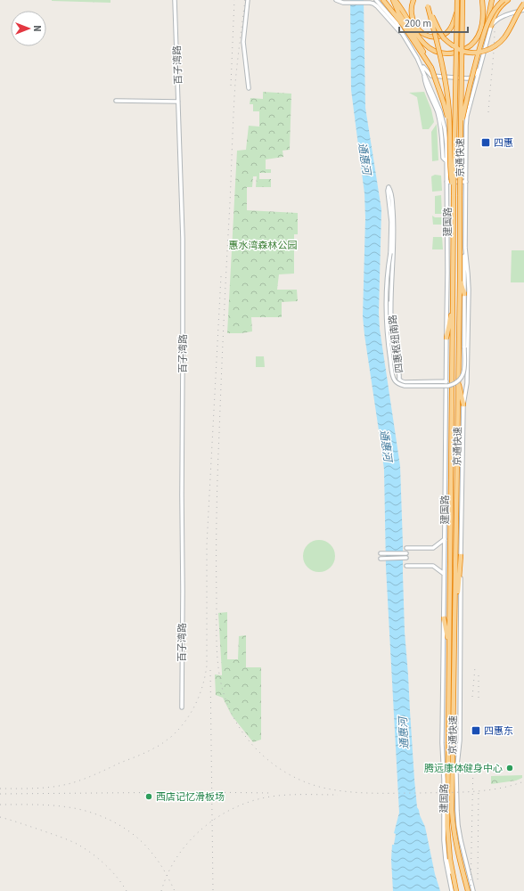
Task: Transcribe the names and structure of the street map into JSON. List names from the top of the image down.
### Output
{
  "streets": {
    "highway": ["京通快速"],
    "street": ["百子湾路", "建国路", "四惠枢纽南路"]
  },
  "water": ["通惠河"],
  "parks": ["惠水湾森林公园"],
  "places": {
    "transit": ["四惠", "四惠东"],
    "other": ["腾远康体健身中心", "西店记忆滑板场"]
  },
  "scale_bar": "200 m",
  "north": "right"
}
